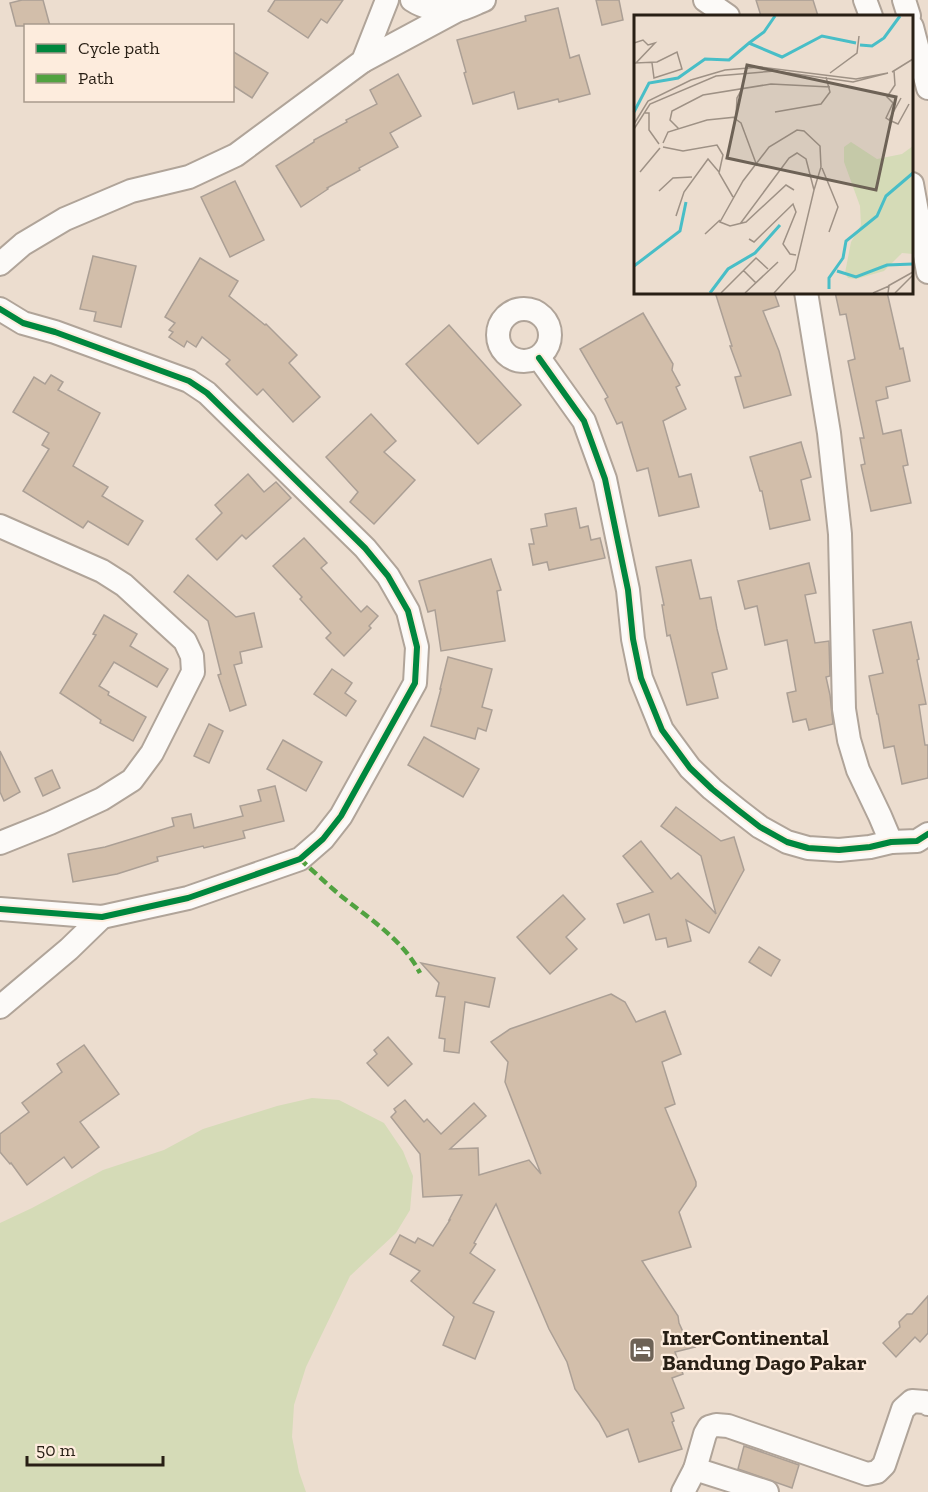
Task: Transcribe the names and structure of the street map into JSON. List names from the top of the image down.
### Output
{
  "places": {
    "hotel": ["InterContinental Bandung Dago Pakar"]
  },
  "legend": ["Cycle path", "Path"],
  "scale_bar": "50 m"
}
